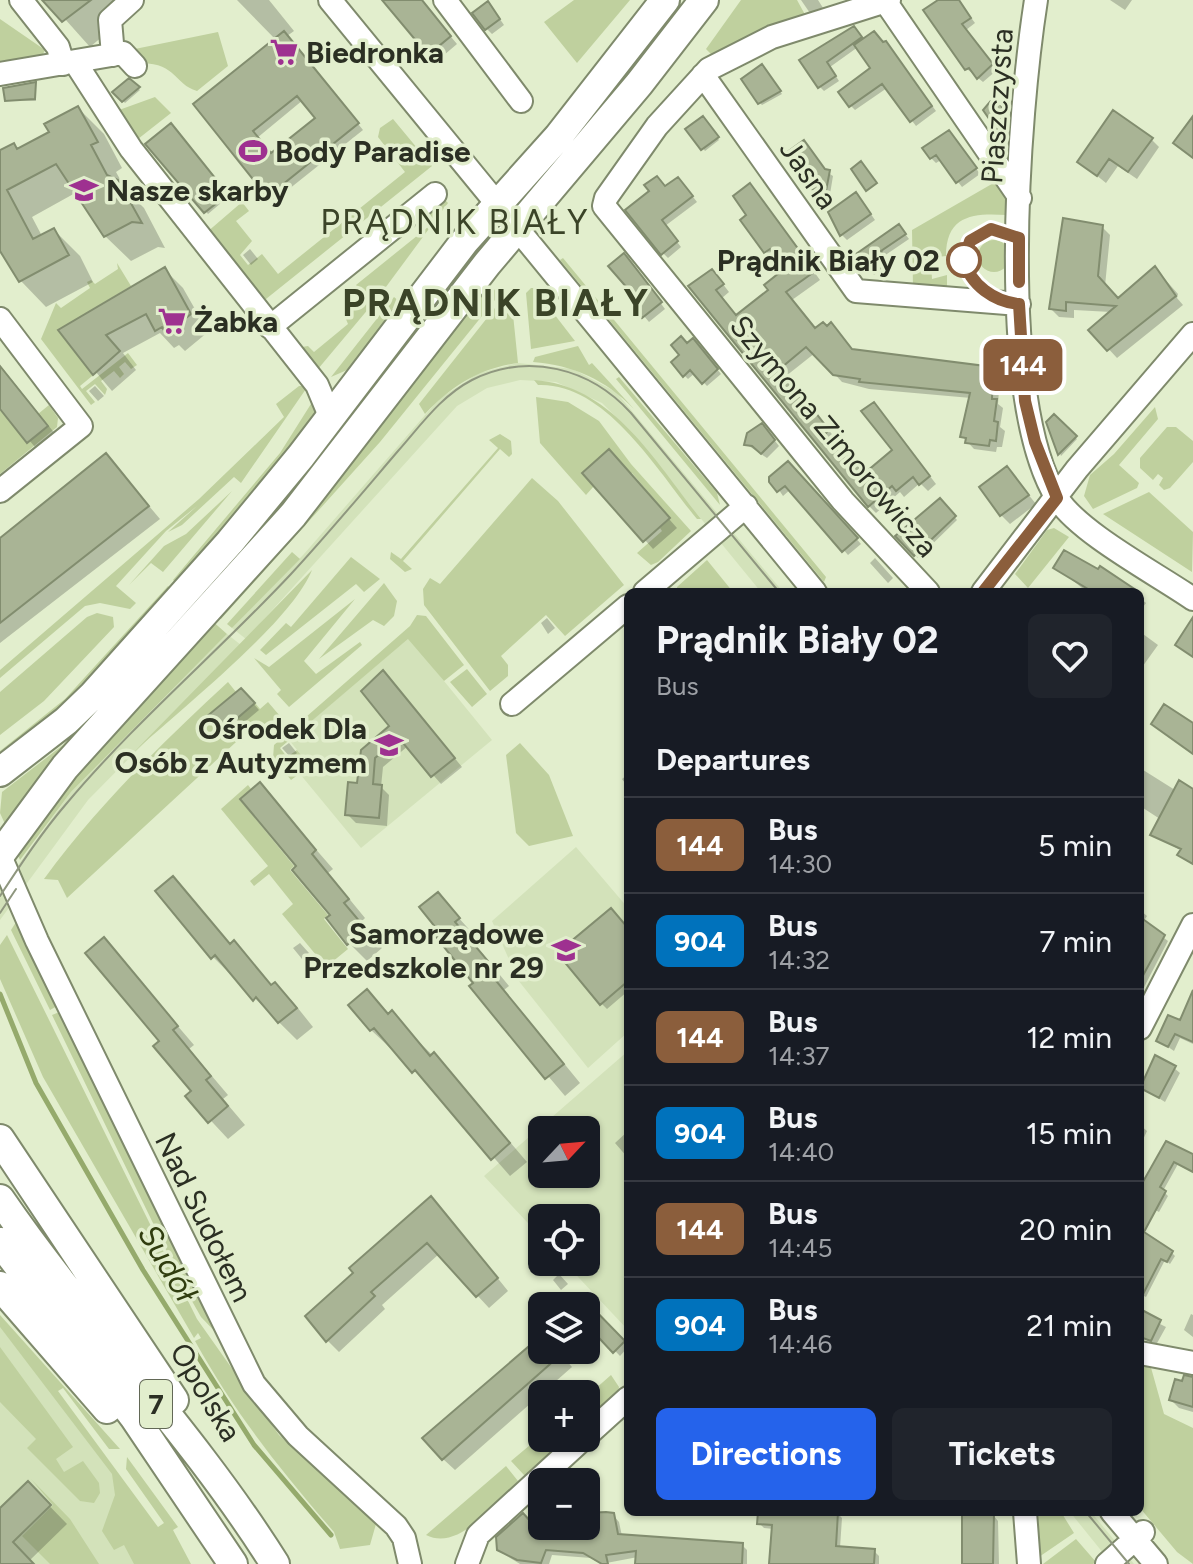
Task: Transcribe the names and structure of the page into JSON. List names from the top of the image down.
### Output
{
  "streets": {
    "main road": ["Opolska", "7"],
    "street": [
      "Piaszczysta",
      "Jasna",
      "Szymona Zimorowicza",
      "Nad Sudołem"
    ]
  },
  "crossings": [
    ["Piaszczysta", "Jasna"],
    ["Jasna", "Szymona Zimorowicza"]
  ],
  "districts": ["PRĄDNIK BIAŁY", "PRĄDNIK BIAŁY"],
  "water": ["Sudół"],
  "places": {
    "supermarket": ["Biedronka", "Żabka"],
    "sports": ["Body Paradise"],
    "school or university": ["Nasze skarby", "Ośrodek Dla Osób z Autyzmem", "Samorządowe Przedszkole nr 29"],
    "other": ["Prądnik Biały 02"]
  },
  "lines": ["bus line 144"],
  "north": "top right",
  "page": {
    "on_map": "144",
    "heading": [
      ["Prądnik Biały 02", "Bus"],
      "Departures"
    ],
    "list": [
      {
        "mark": "144",
        "name": "Bus",
        "note": "14:30",
        "value": "5 min"
      },
      {
        "mark": "904",
        "name": "Bus",
        "note": "14:32",
        "value": "7 min"
      },
      {
        "mark": "144",
        "name": "Bus",
        "note": "14:37",
        "value": "12 min"
      },
      {
        "mark": "904",
        "name": "Bus",
        "note": "14:40",
        "value": "15 min"
      },
      {
        "mark": "144",
        "name": "Bus",
        "note": "14:45",
        "value": "20 min"
      },
      {
        "mark": "904",
        "name": "Bus",
        "note": "14:46",
        "value": "21 min"
      }
    ],
    "map_buttons": ["+", "−"],
    "buttons": ["Directions", "Tickets"]
  }
}
